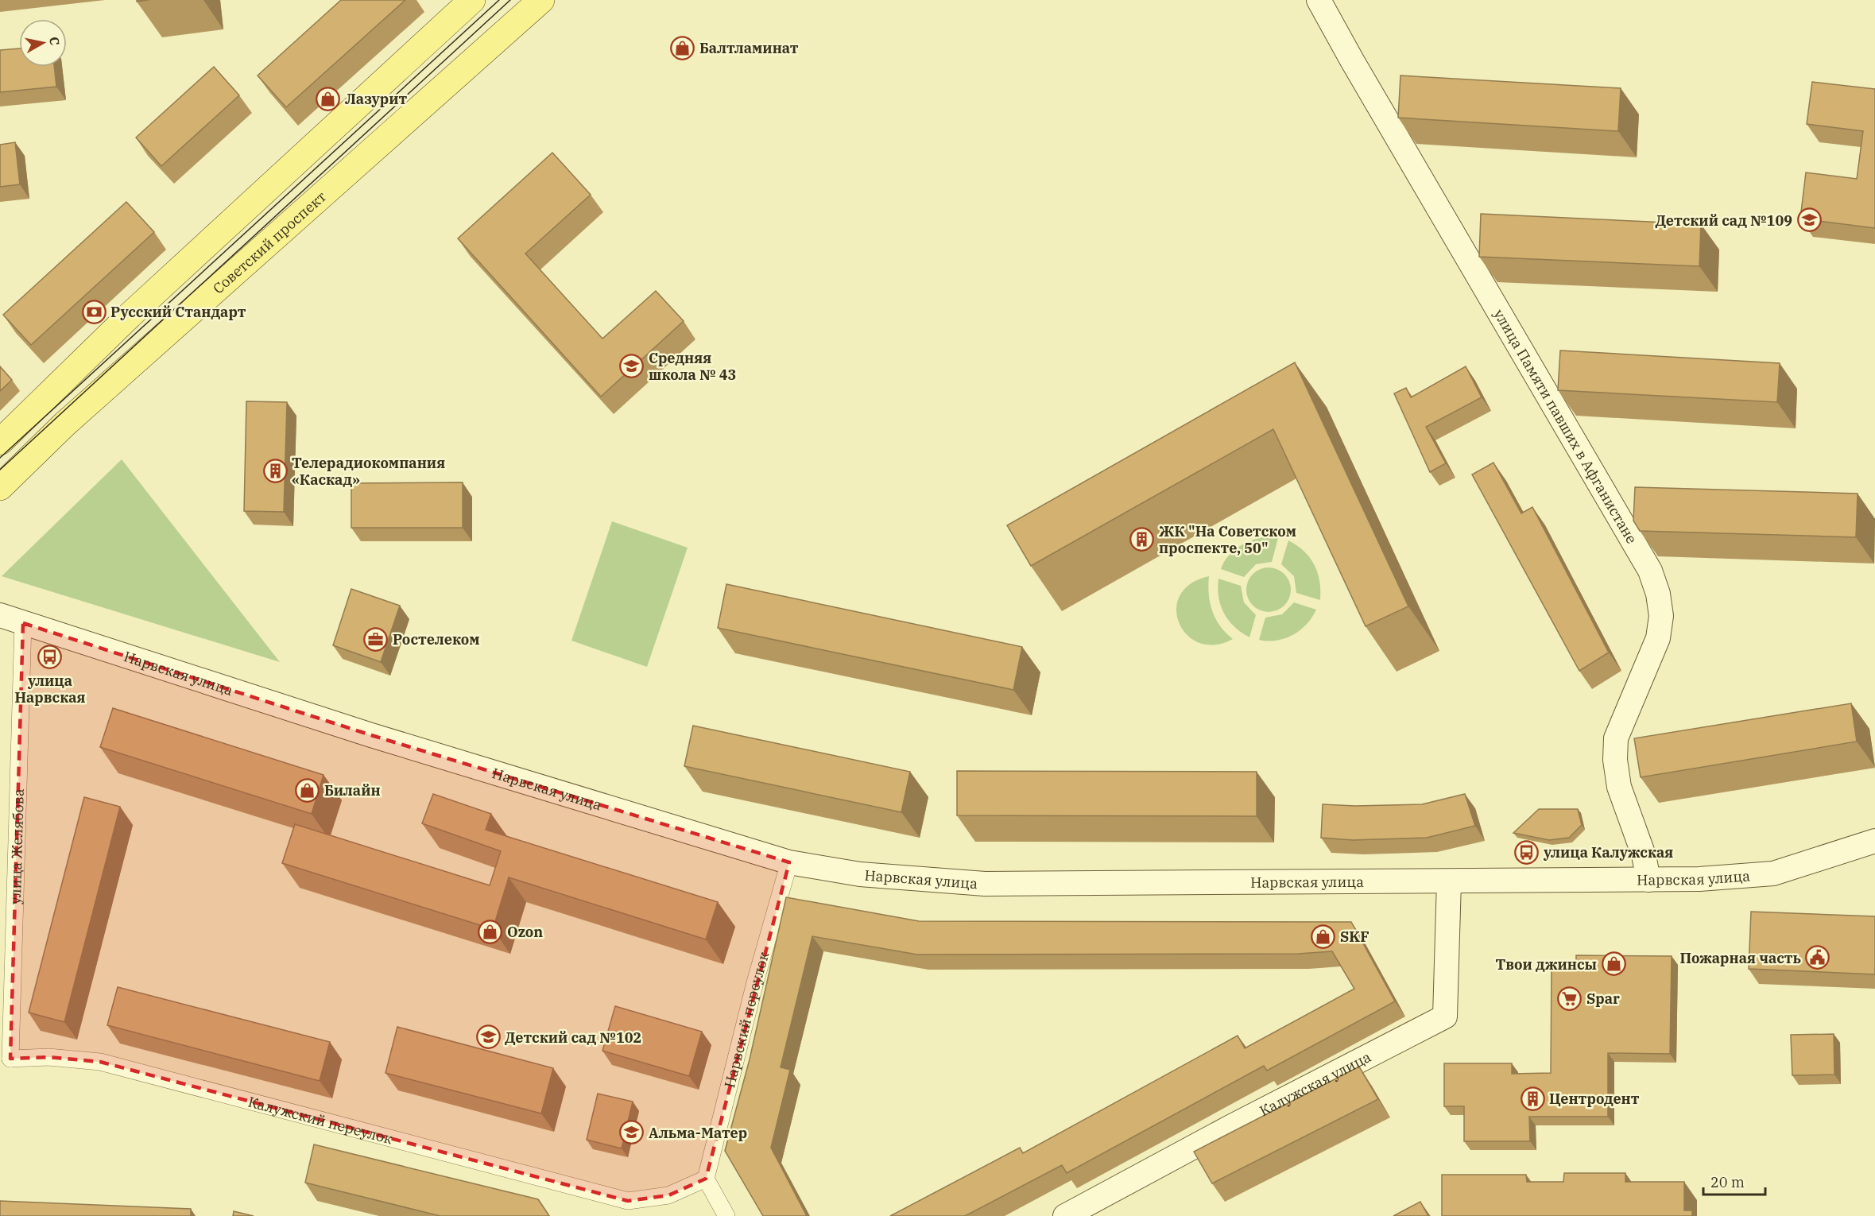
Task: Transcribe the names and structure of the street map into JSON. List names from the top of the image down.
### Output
{
  "streets": {
    "main road": [
      "Советский проспект",
      "улица Памяти павших в Афганистане",
      "Нарвская улица",
      "Калужская улица"
    ],
    "street": ["улица Желябова", "Нарвский переулок", "Калужский переулок"]
  },
  "crossings": [
    ["улица Памяти павших в Афганистане", "Нарвская улица"],
    ["Нарвская улица", "улица Желябова"],
    ["Нарвская улица", "Нарвский переулок"],
    ["Нарвская улица", "Калужская улица"],
    ["улица Желябова", "Калужский переулок"],
    ["Нарвский переулок", "Калужский переулок"]
  ],
  "places": {
    "shop": [
      "Балтламинат",
      "Лазурит",
      "Билайн",
      "Ozon",
      "SKF",
      "Твои джинсы"
    ],
    "school or university": [
      "Детский сад №109",
      "Средняя школа № 43",
      "Детский сад №102",
      "Альма-Матер"
    ],
    "bank": ["Русский Стандарт"],
    "building": ["Телерадиокомпания «Каскад»", "ЖК \"На Советском проспекте, 50\"", "Центродент"],
    "office": ["Ростелеком"],
    "bus stop": ["улица Нарвская", "улица Калужская"],
    "public building": ["Пожарная часть"],
    "supermarket": ["Spar"]
  },
  "scale_bar": "20 m",
  "north": "right"
}
